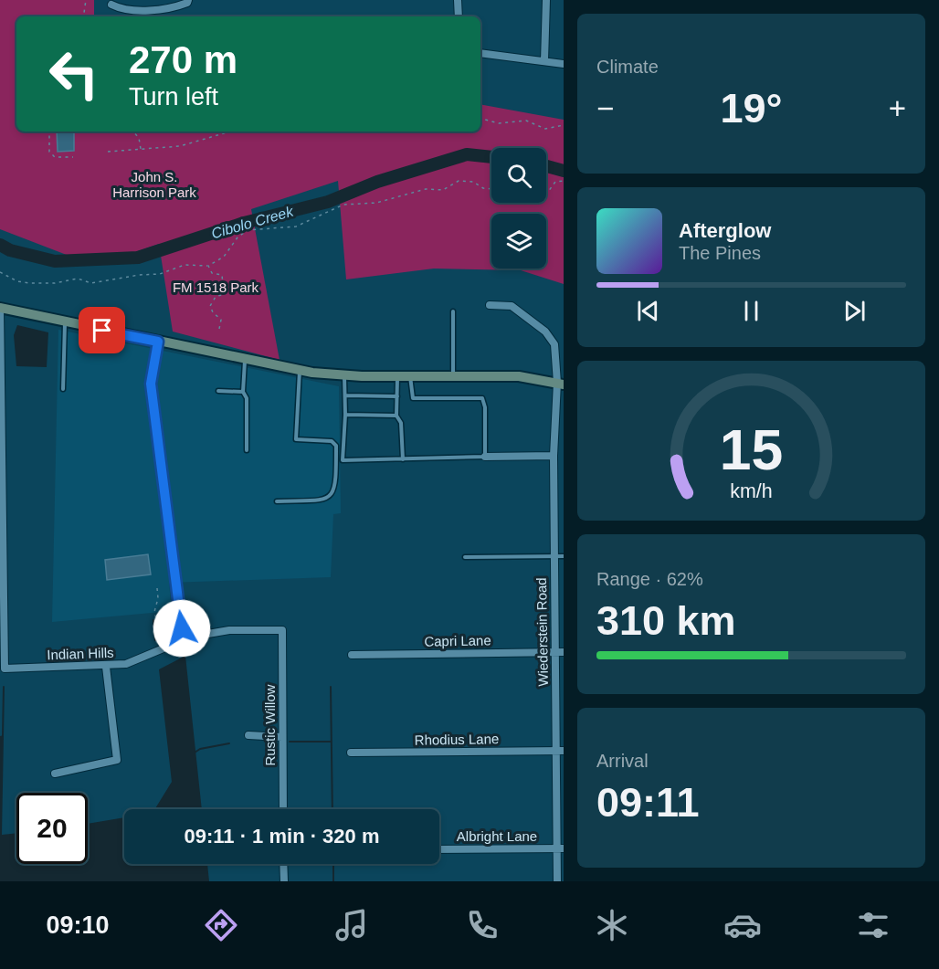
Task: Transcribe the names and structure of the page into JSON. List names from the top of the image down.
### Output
{
  "streets": {
    "street": [
      "Wiederstein Road",
      "Capri Lane",
      "Indian Hills",
      "Rustic Willow",
      "Rhodius Lane",
      "Albright Lane"
    ]
  },
  "crossings": [
    ["Wiederstein Road", "Capri Lane"],
    ["Wiederstein Road", "Rhodius Lane"],
    ["Wiederstein Road", "Albright Lane"],
    ["Indian Hills", "Rustic Willow"]
  ],
  "water": ["Cibolo Creek"],
  "parks": ["John S. Harrison Park", "FM 1518 Park"],
  "page": {
    "tile": [
      "Climate",
      ["Range · 62%", "310 km"],
      ["Arrival", "09:11"]
    ],
    "turn": ["270 m", "Turn left"],
    "heat": ["−", "19°", "+"],
    "song": ["Afterglow", "The Pines"],
    "limit": "20",
    "trip": "09:11 · 1 min · 320 m",
    "tabs": "09:10",
    "gauge": ["15", "km/h"]
  }
}
